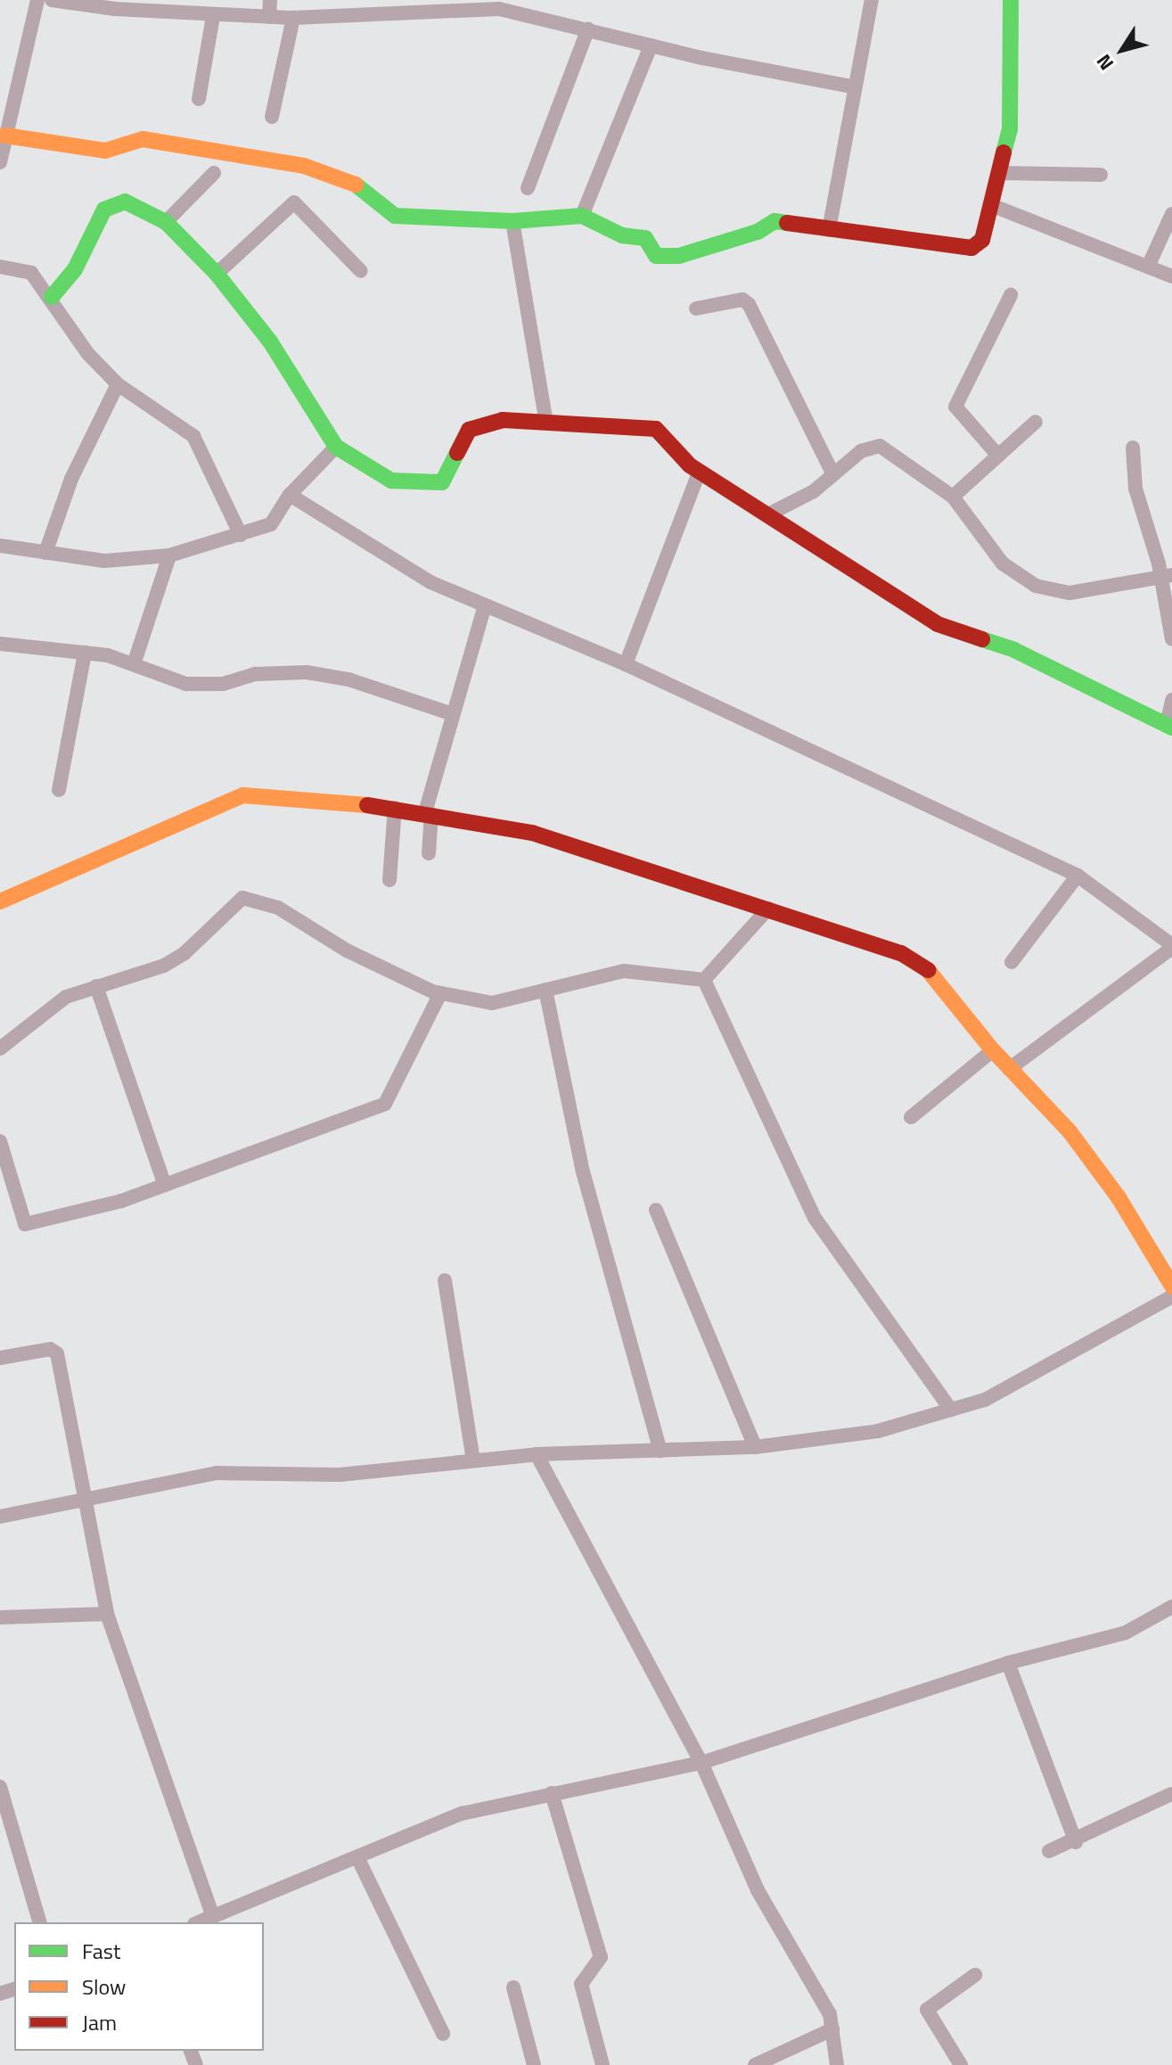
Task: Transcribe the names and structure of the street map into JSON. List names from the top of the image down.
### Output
{
  "legend": ["Fast", "Slow", "Jam"],
  "north": "bottom left"
}
